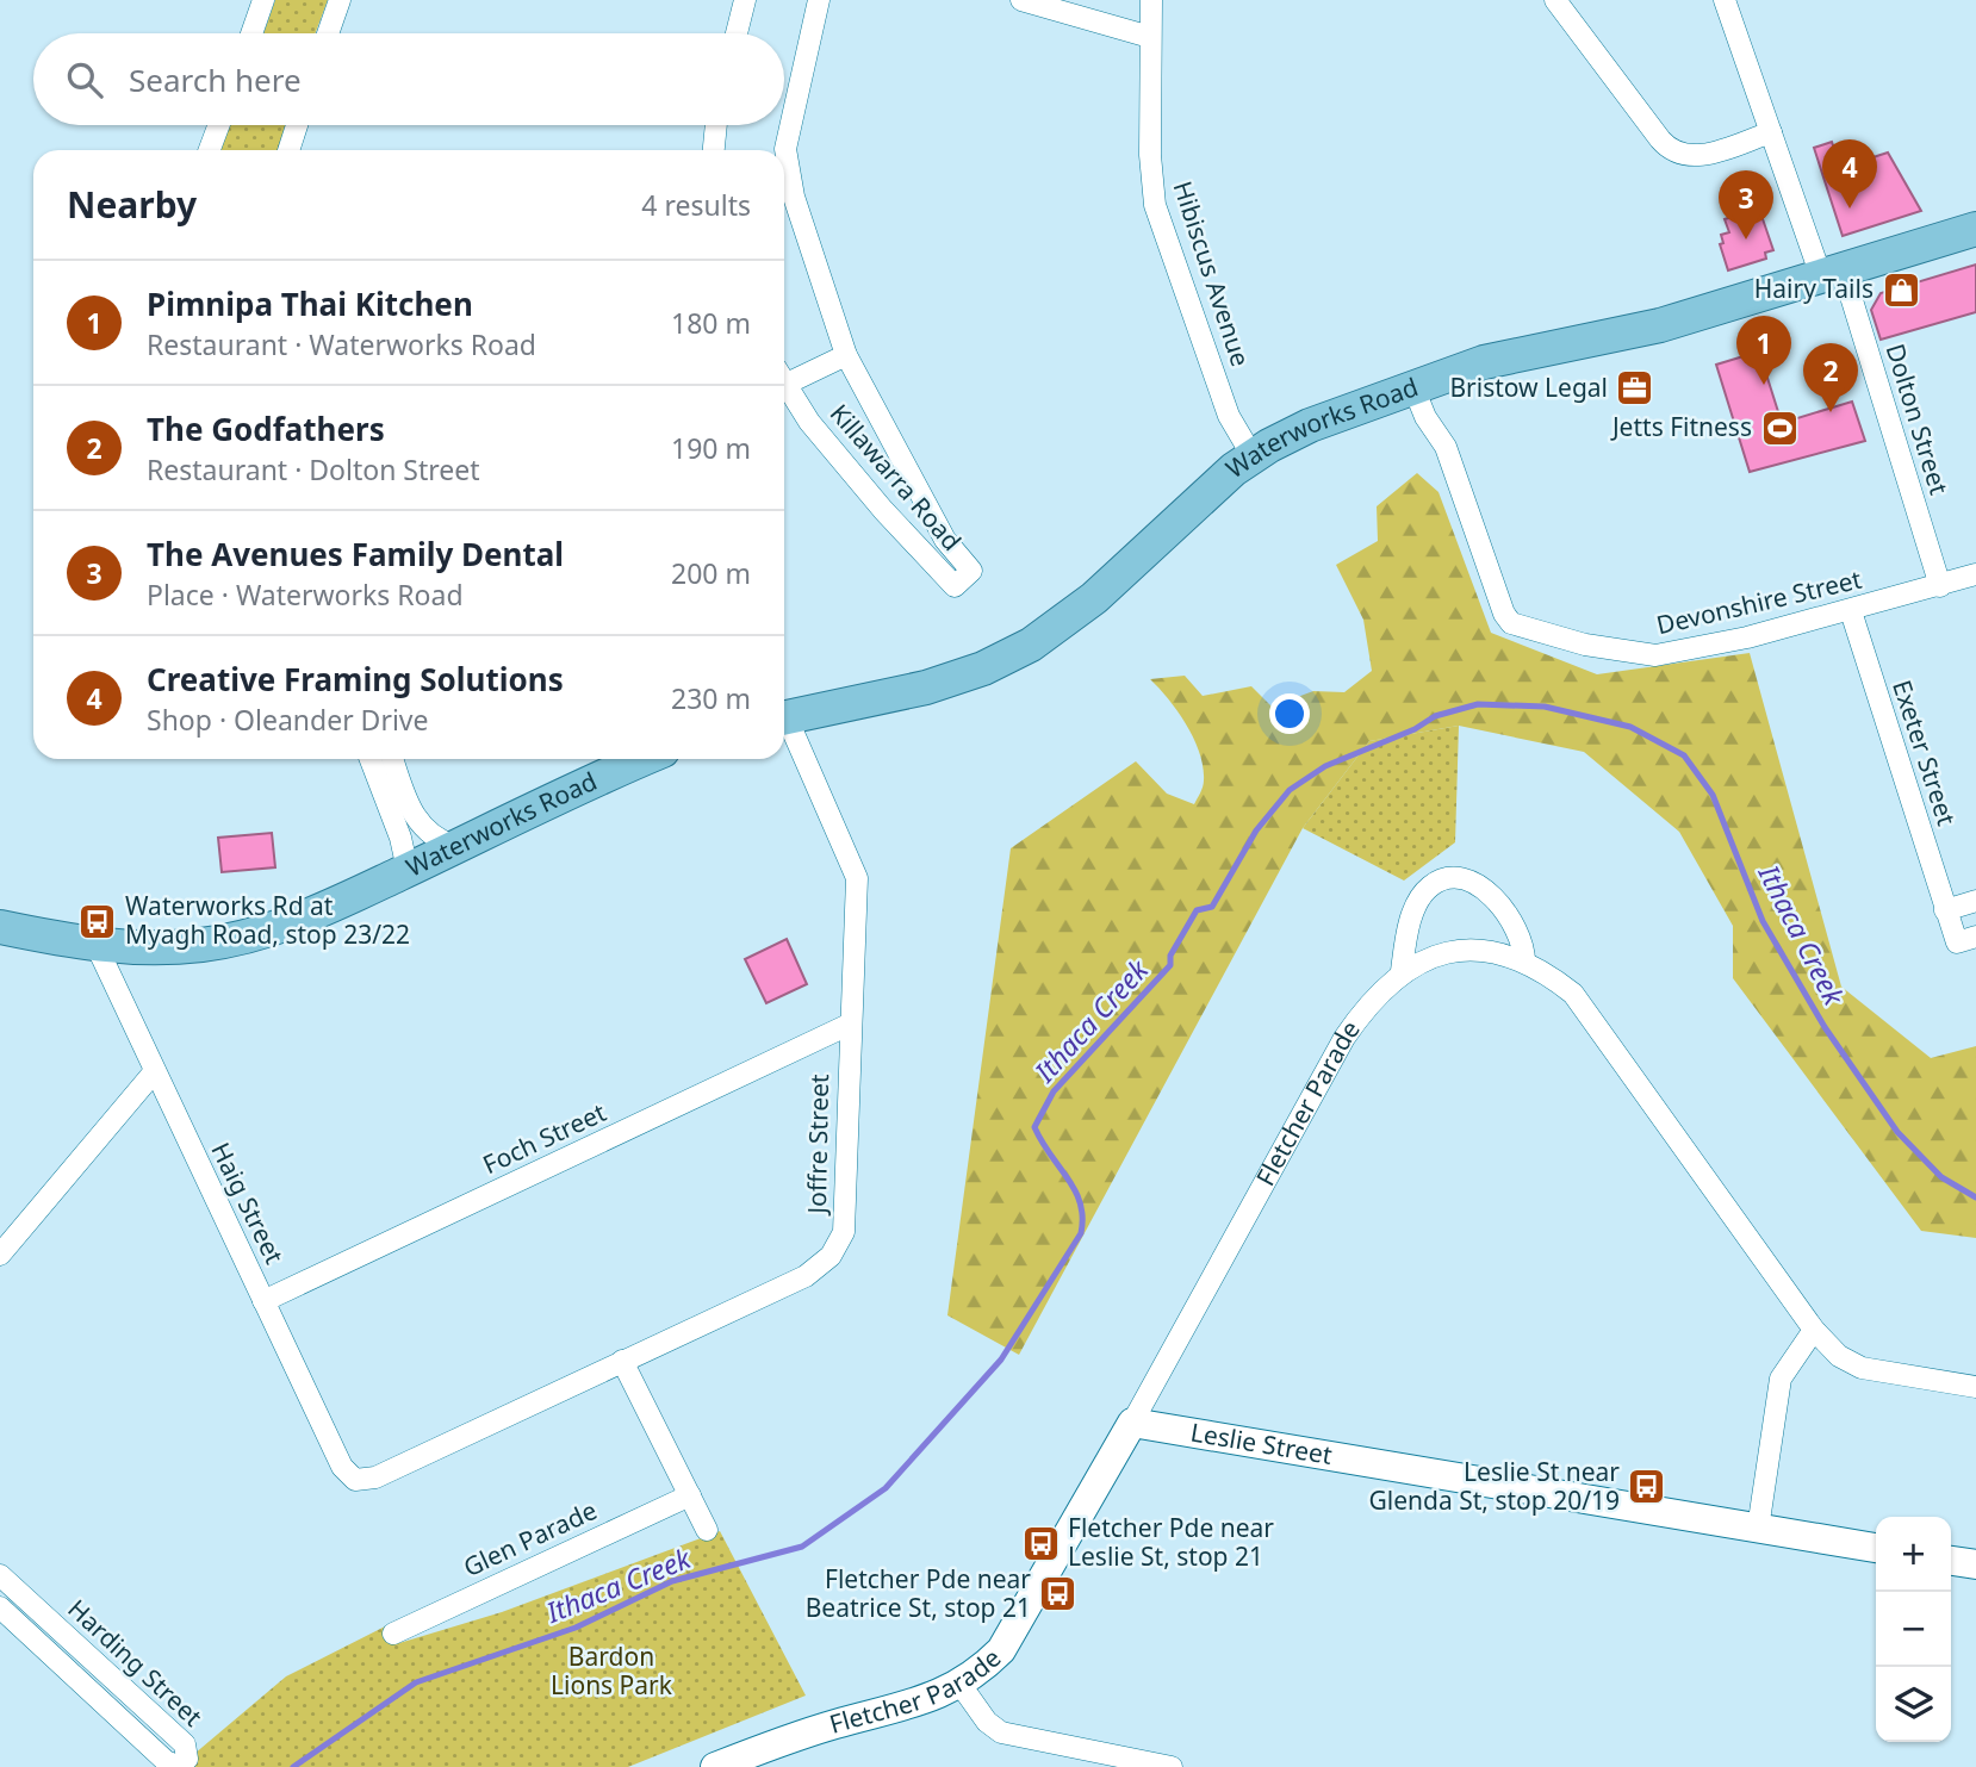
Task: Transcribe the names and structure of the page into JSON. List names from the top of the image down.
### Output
{
  "streets": {
    "main road": ["Waterworks Road"],
    "street": [
      "Hibiscus Avenue",
      "Dolton Street",
      "Killawarra Road",
      "Devonshire Street",
      "Exeter Street",
      "Fletcher Parade",
      "Foch Street",
      "Joffre Street",
      "Haig Street",
      "Leslie Street",
      "Glen Parade",
      "Harding Street"
    ]
  },
  "crossings": [
    ["Hibiscus Avenue", "Waterworks Road"],
    ["Dolton Street", "Waterworks Road"],
    ["Dolton Street", "Devonshire Street"],
    ["Waterworks Road", "Devonshire Street"],
    ["Waterworks Road", "Haig Street"],
    ["Devonshire Street", "Exeter Street"],
    ["Fletcher Parade", "Leslie Street"],
    ["Foch Street", "Joffre Street"],
    ["Foch Street", "Haig Street"],
    ["Joffre Street", "Haig Street"]
  ],
  "water": ["Ithaca Creek"],
  "parks": ["Bardon Lions Park"],
  "places": {
    "shop": ["Hairy Tails"],
    "office": ["Bristow Legal"],
    "sports": ["Jetts Fitness"],
    "bus stop": [
      "Waterworks Rd at Myagh Road, stop 23/22",
      "Leslie St near Glenda St, stop 20/19",
      "Fletcher Pde near Leslie St, stop 21",
      "Fletcher Pde near Beatrice St, stop 21"
    ]
  },
  "page": {
    "search": "Search here",
    "pins": [
      "4",
      "3",
      "1",
      "2"
    ],
    "heading": ["Nearby", "4 results"],
    "list": [
      {
        "mark": "1",
        "name": "Pimnipa Thai Kitchen",
        "note": "Restaurant · Waterworks Road",
        "value": "180 m"
      },
      {
        "mark": "2",
        "name": "The Godfathers",
        "note": "Restaurant · Dolton Street",
        "value": "190 m"
      },
      {
        "mark": "3",
        "name": "The Avenues Family Dental",
        "note": "Place · Waterworks Road",
        "value": "200 m"
      },
      {
        "mark": "4",
        "name": "Creative Framing Solutions",
        "note": "Shop · Oleander Drive",
        "value": "230 m"
      }
    ],
    "map_buttons": ["+", "−"]
  }
}
